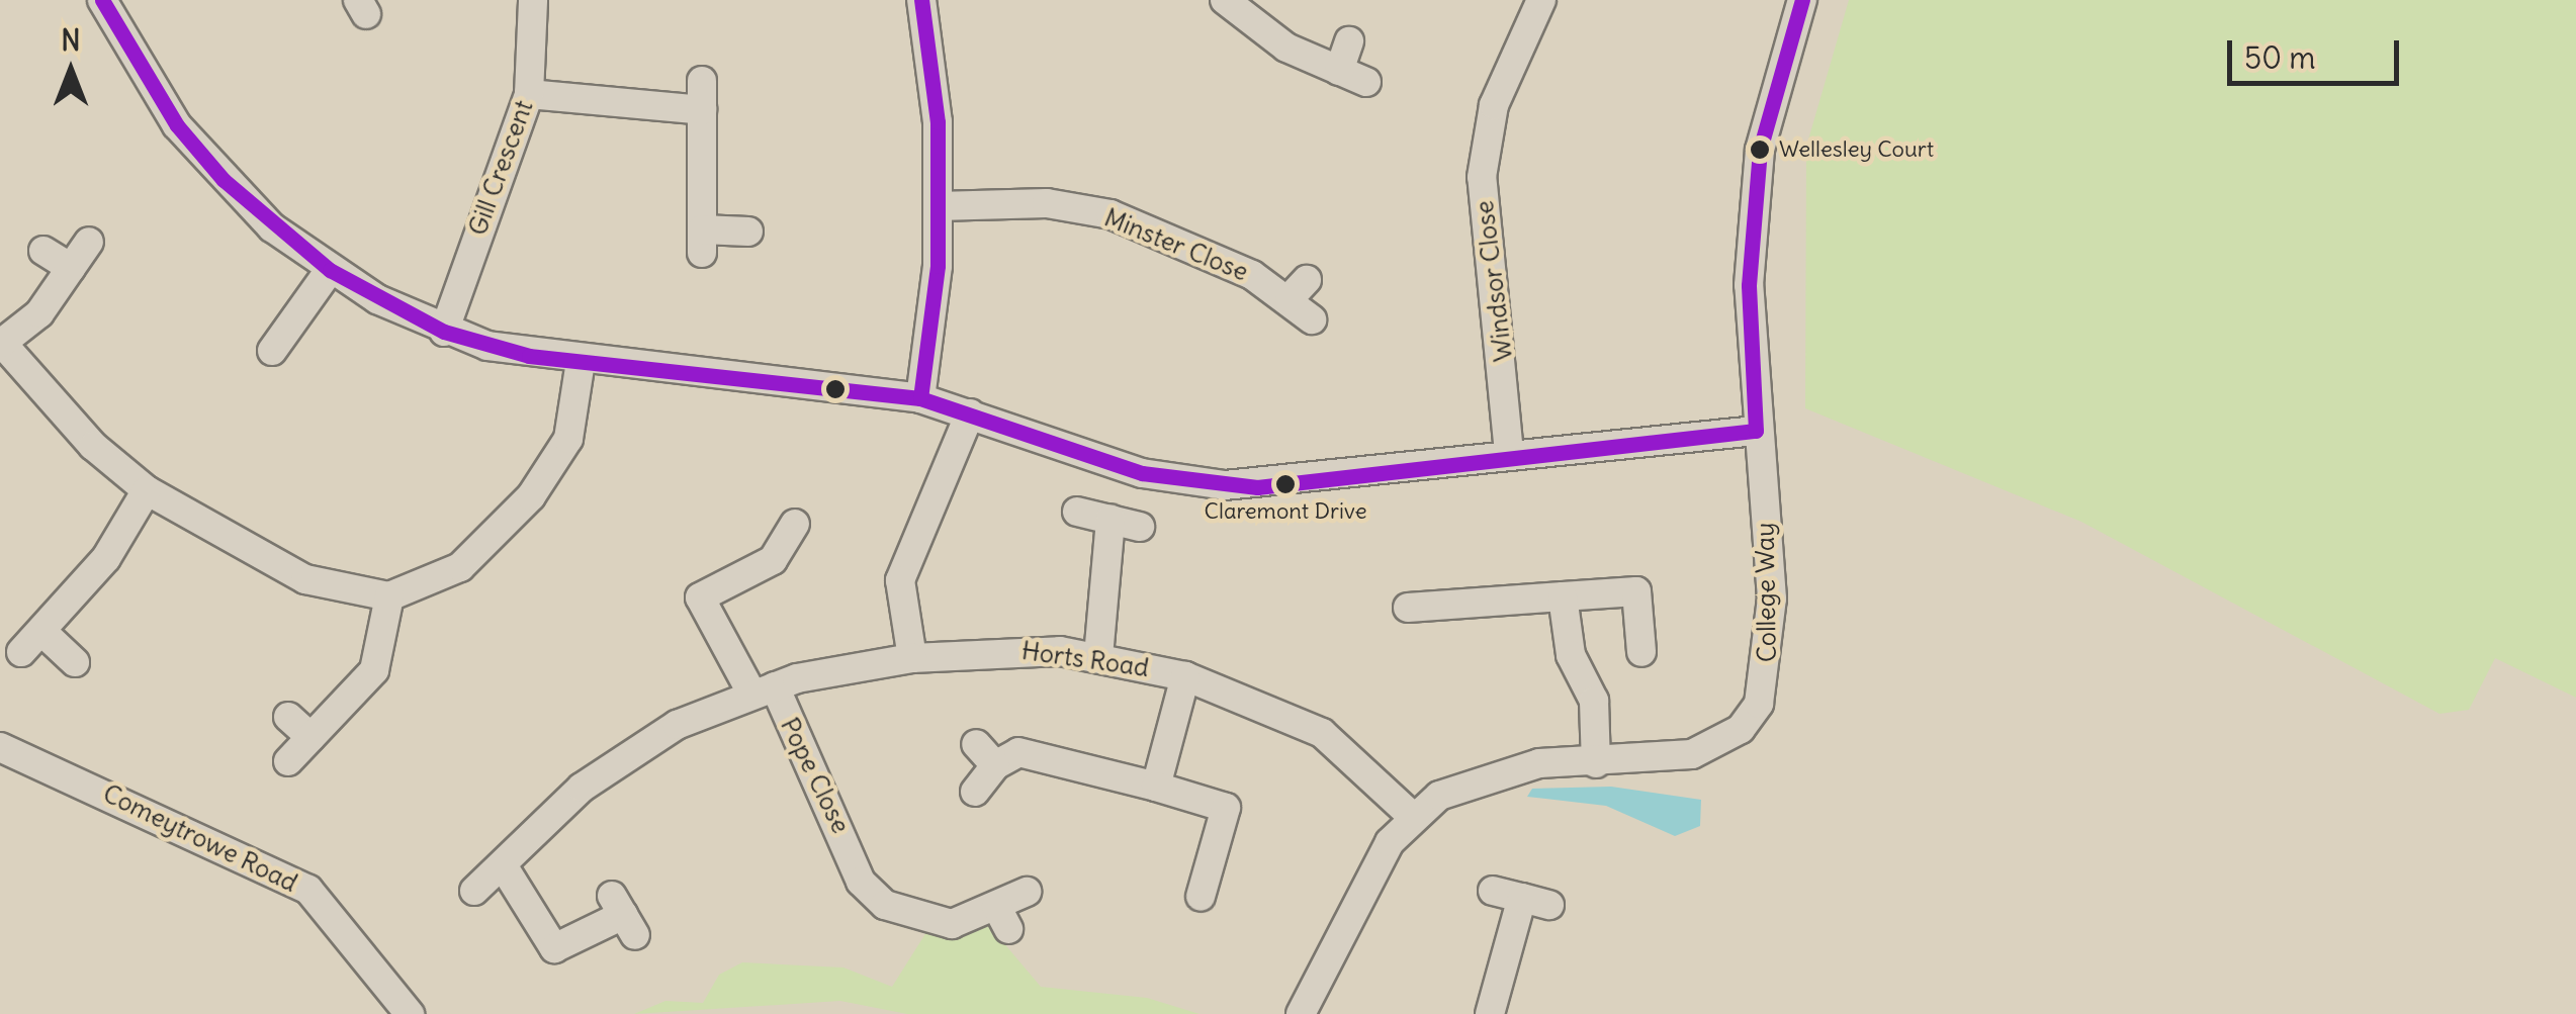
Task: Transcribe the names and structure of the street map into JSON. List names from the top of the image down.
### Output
{
  "streets": {
    "street": [
      "Gill Crescent",
      "Minster Close",
      "Windsor Close",
      "College Way",
      "Horts Road",
      "Pope Close",
      "Comeytrowe Road"
    ]
  },
  "crossings": [
    ["College Way", "Horts Road"],
    ["Horts Road", "Pope Close"]
  ],
  "places": ["Wellesley Court", "Claremont Drive"],
  "scale_bar": "50 m",
  "north": "top"
}
